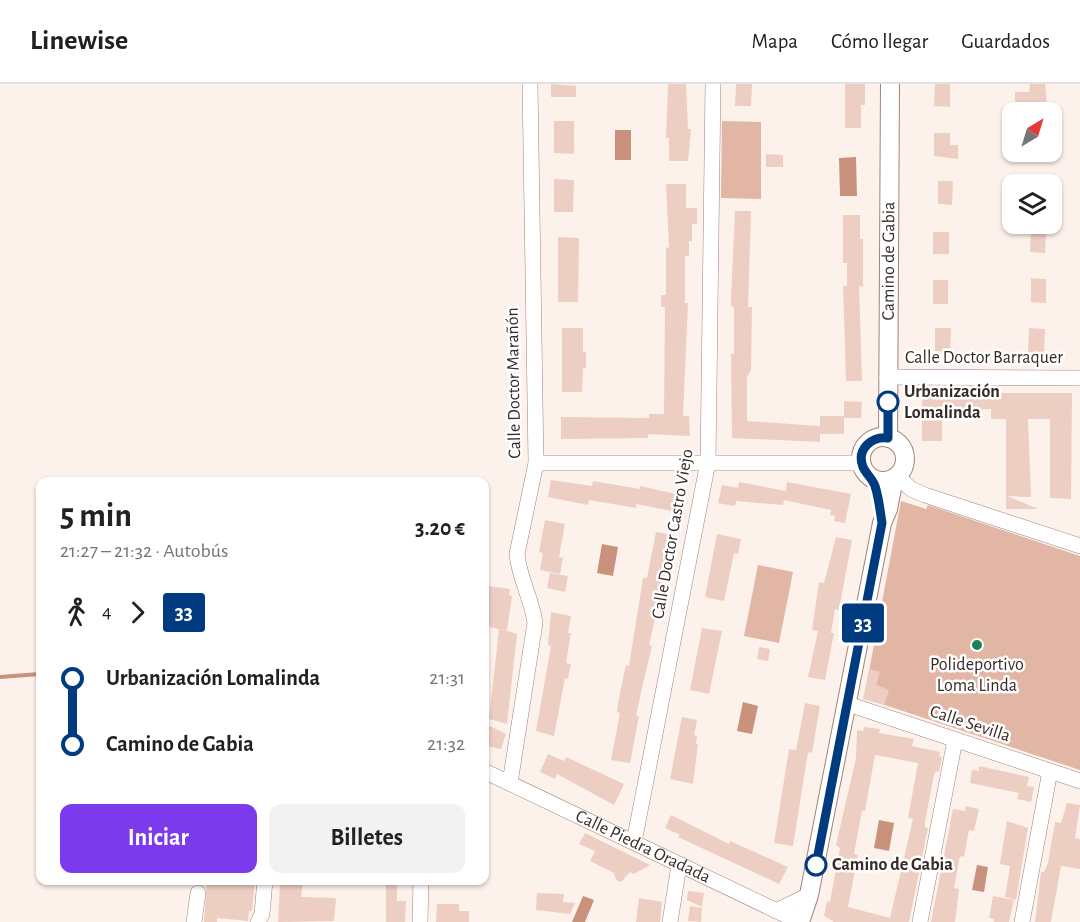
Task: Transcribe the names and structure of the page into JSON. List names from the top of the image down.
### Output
{
  "streets": {
    "street": [
      "Camino de Gabia",
      "Calle Doctor Barraquer",
      "Calle Doctor Marañón",
      "Calle Doctor Castro Viejo",
      "Calle Sevilla",
      "Calle Piedra Oradada"
    ]
  },
  "crossings": [
    ["Camino de Gabia", "Calle Doctor Barraquer"],
    ["Calle Doctor Marañón", "Calle Piedra Oradada"],
    ["Calle Doctor Castro Viejo", "Calle Piedra Oradada"]
  ],
  "places": ["Urbanización Lomalinda", "Polideportivo Loma Linda", "Camino de Gabia"],
  "lines": ["bus line 33"],
  "north": "top right",
  "page": {
    "header": "Linewise",
    "nav": ["Mapa", "Cómo llegar", "Guardados"],
    "on_map": "33",
    "heading": ["5 min", "21:27 – 21:32 · Autobús", "3.20 €"],
    "legs": ["4", "33"],
    "list": [
      {
        "name": "Urbanización Lomalinda",
        "value": "21:31"
      },
      {
        "name": "Camino de Gabia",
        "value": "21:32"
      }
    ],
    "buttons": ["Iniciar", "Billetes"]
  }
}
